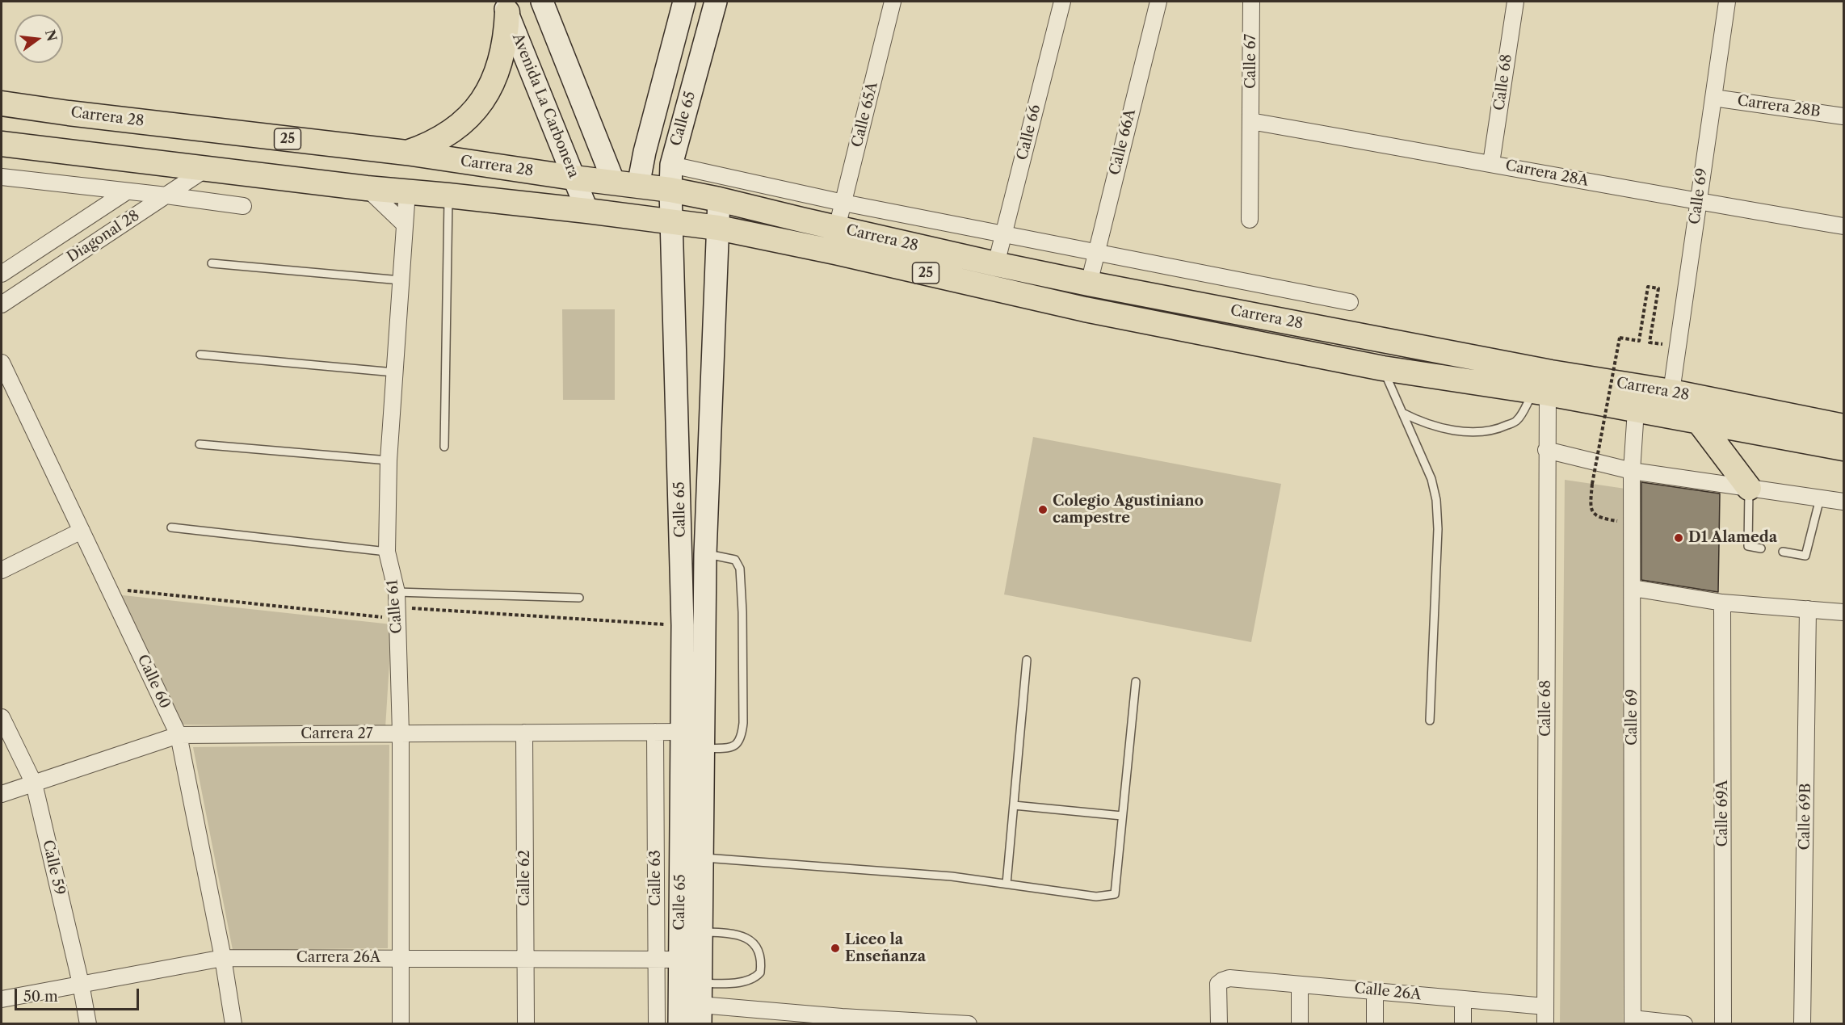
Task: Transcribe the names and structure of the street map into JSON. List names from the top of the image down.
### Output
{
  "streets": {
    "main road": ["Carrera 28", "25"],
    "street": [
      "Calle 67",
      "Calle 68",
      "Avenida La Carbonera",
      "Carrera 28B",
      "Calle 65A",
      "Calle 65",
      "Calle 66",
      "Calle 66A",
      "Carrera 28A",
      "Calle 69",
      "Diagonal 28",
      "Calle 61",
      "Calle 60",
      "Carrera 27",
      "Calle 69A",
      "Calle 69B",
      "Calle 59",
      "Calle 62",
      "Calle 63",
      "Carrera 26A",
      "Calle 26A"
    ]
  },
  "crossings": [
    ["Calle 67", "Carrera 28A"],
    ["Calle 68", "Carrera 28"],
    ["Calle 68", "Carrera 28A"],
    ["Calle 68", "Calle 26A"],
    ["Avenida La Carbonera", "Carrera 28"],
    ["Carrera 28B", "Calle 69"],
    ["Calle 65A", "Carrera 28"],
    ["Carrera 28", "Calle 65"],
    ["Carrera 28", "Calle 66"],
    ["Carrera 28", "Calle 66A"],
    ["Carrera 28", "Calle 69"],
    ["Carrera 28", "Diagonal 28"],
    ["Carrera 28", "Calle 61"],
    ["Calle 65", "Carrera 27"],
    ["Calle 65", "Carrera 26A"],
    ["Carrera 28A", "Calle 69"],
    ["Calle 61", "Carrera 27"],
    ["Calle 61", "Carrera 26A"],
    ["Calle 60", "Carrera 27"],
    ["Calle 60", "Carrera 26A"],
    ["Carrera 27", "Calle 59"],
    ["Carrera 27", "Calle 62"],
    ["Carrera 27", "Calle 63"],
    ["Calle 59", "Carrera 26A"],
    ["Calle 62", "Carrera 26A"],
    ["Calle 63", "Carrera 26A"]
  ],
  "places": ["Colegio Agustiniano campestre", "D1 Alameda", "Liceo la Enseñanza"],
  "scale_bar": "50 m",
  "north": "right"
}
